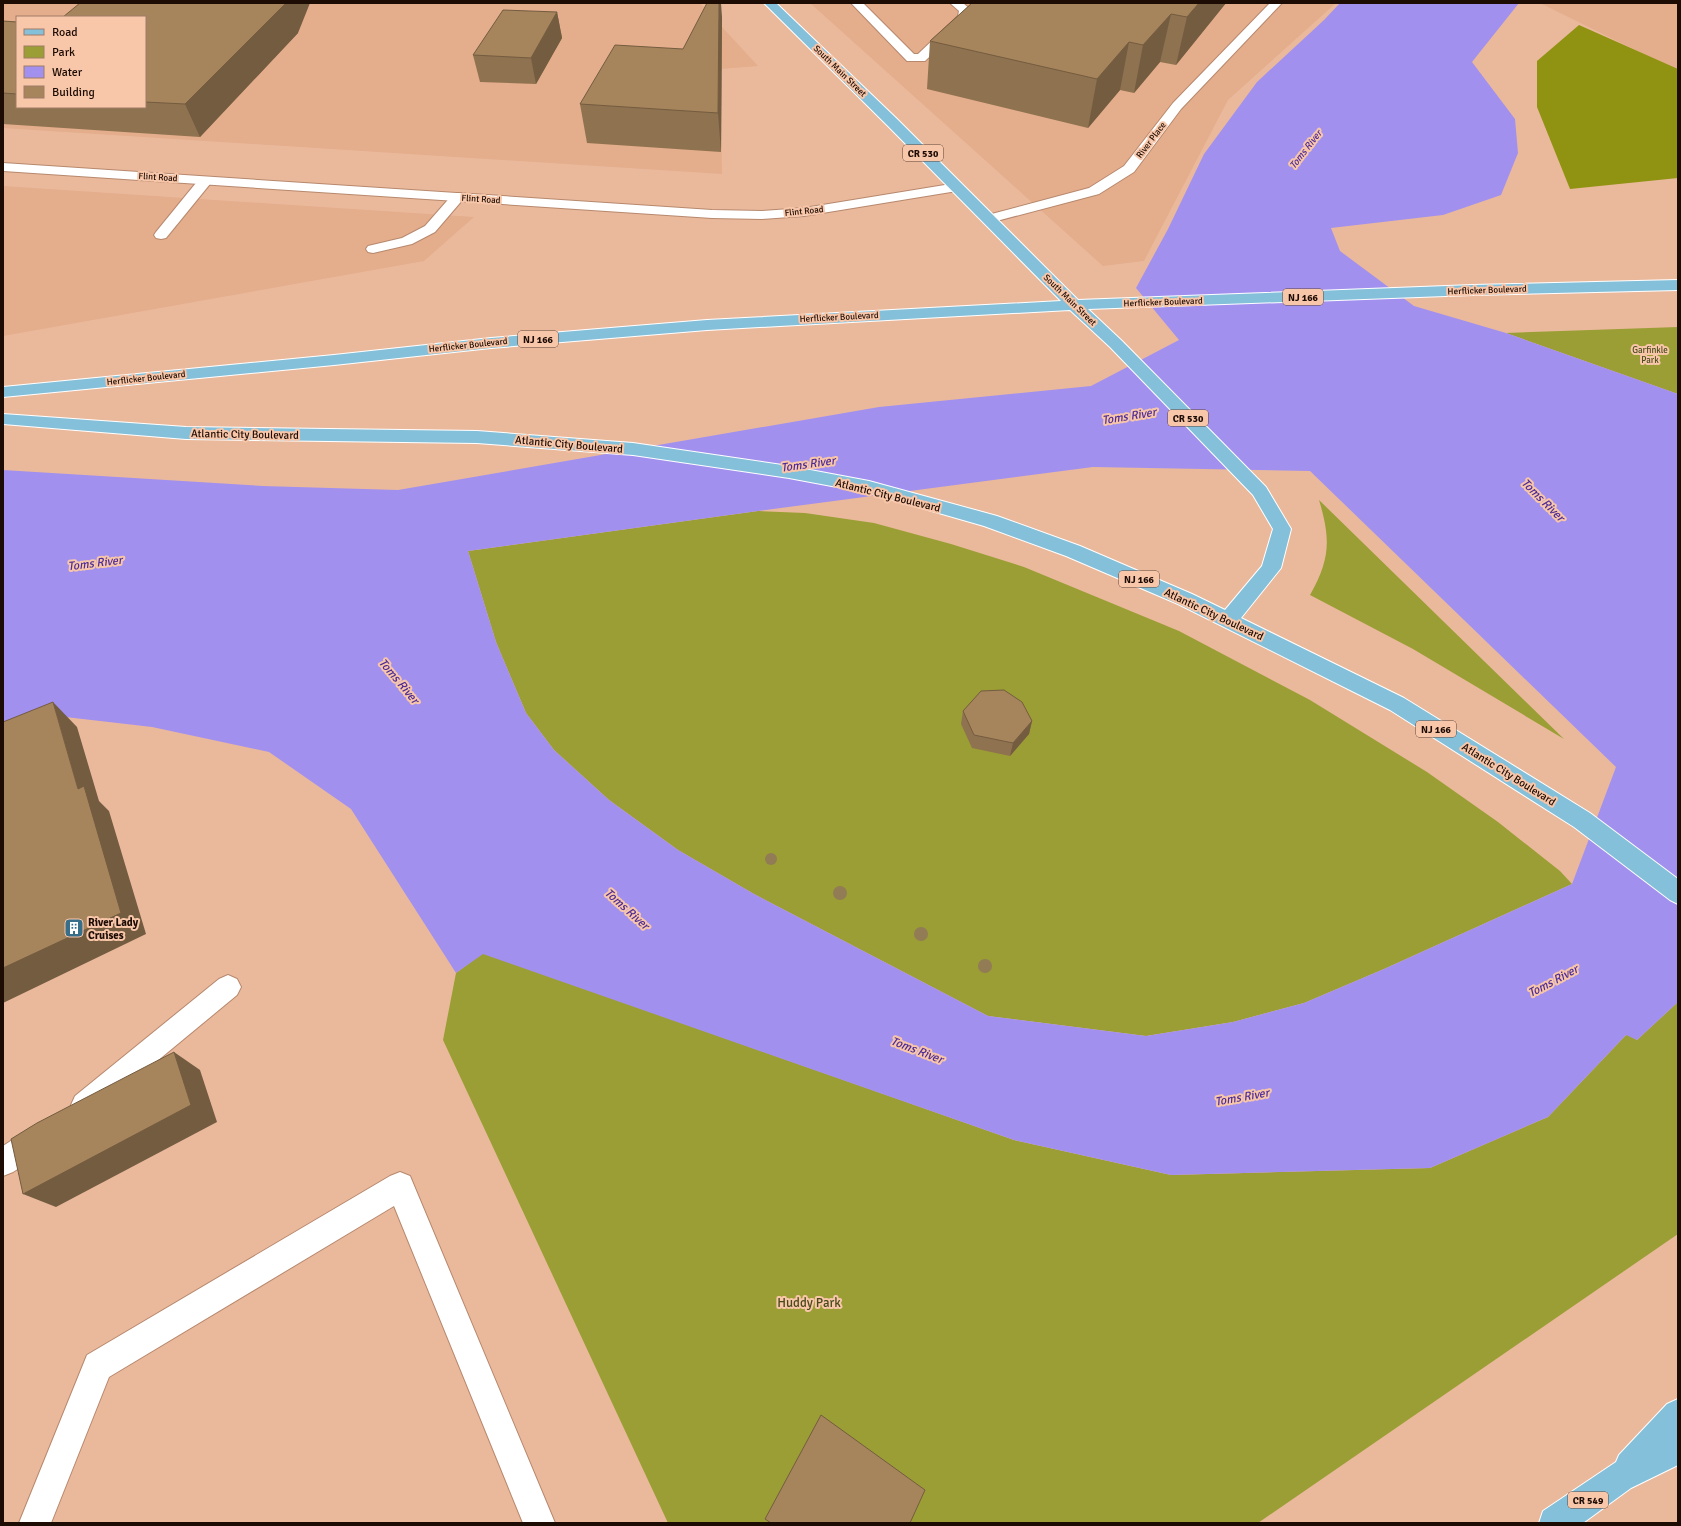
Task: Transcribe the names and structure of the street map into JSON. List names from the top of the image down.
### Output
{
  "streets": {
    "main road": [
      "South Main Street",
      "CR 530",
      "Herflicker Boulevard",
      "NJ 166",
      "Atlantic City Boulevard",
      "CR 549"
    ],
    "street": ["River Place", "Flint Road"]
  },
  "crossings": [
    ["South Main Street", "River Place"],
    ["South Main Street", "Flint Road"],
    ["South Main Street", "Herflicker Boulevard"],
    ["South Main Street", "Atlantic City Boulevard"]
  ],
  "water": ["Toms River"],
  "parks": ["Garfinkle Park", "Huddy Park"],
  "places": {
    "building": ["River Lady Cruises"]
  },
  "legend": [
    "Road",
    "Park",
    "Water",
    "Building"
  ]
}
